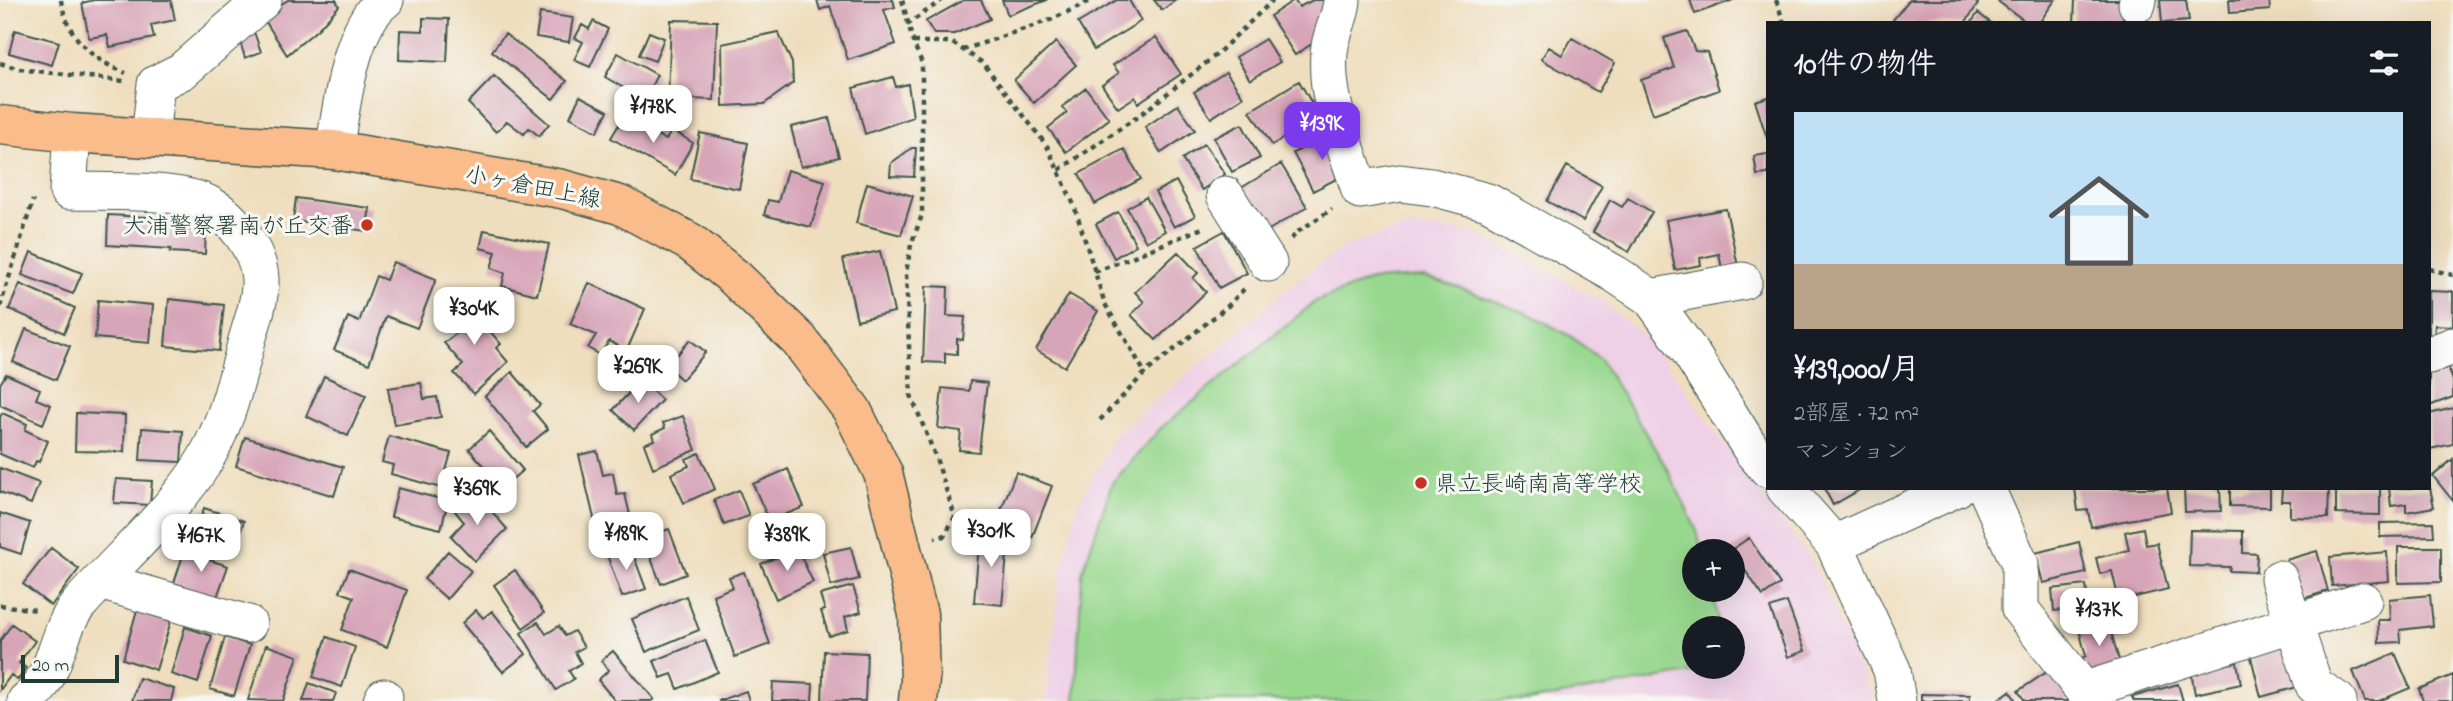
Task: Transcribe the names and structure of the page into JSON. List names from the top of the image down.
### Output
{
  "streets": {
    "main road": ["小ヶ倉田上線"]
  },
  "places": ["大浦警察署南が丘交番", "県立長崎南高等学校"],
  "scale_bar": "20 m",
  "page": {
    "heading": "10件の物件",
    "price": [
      "¥178K",
      "¥139K",
      "¥304K",
      "¥269K",
      "¥369K",
      "¥301K",
      "¥189K",
      "¥389K",
      "¥167K",
      "¥137K"
    ],
    "list": [
      {
        "name": "¥139,000/月",
        "note": "2部屋 · 72 m² · マンション"
      }
    ],
    "map_buttons": ["+", "−"],
    "scale": "20 m"
  }
}
